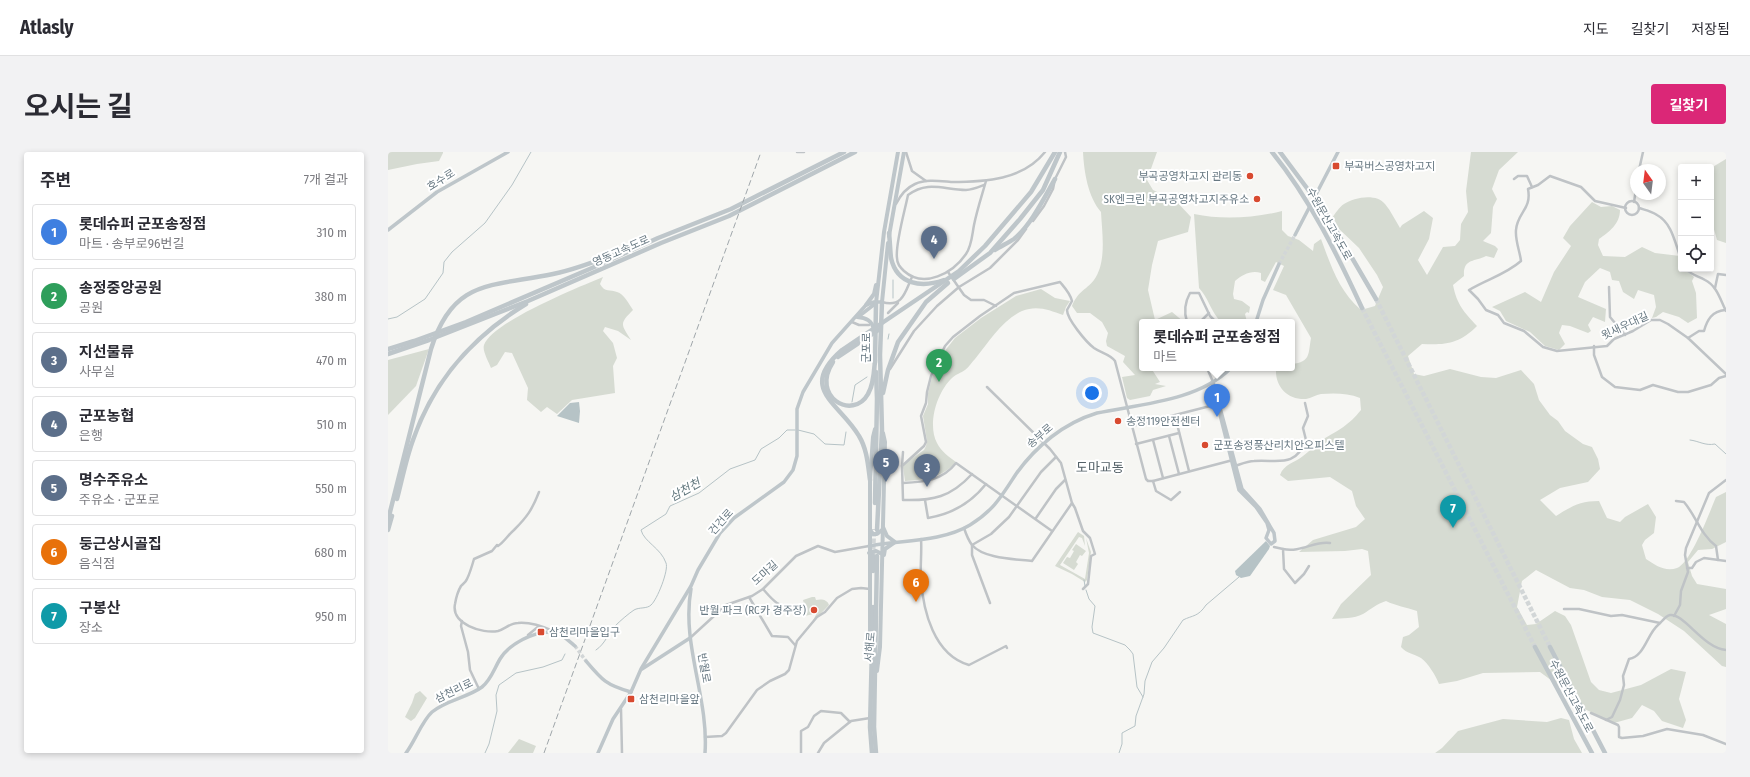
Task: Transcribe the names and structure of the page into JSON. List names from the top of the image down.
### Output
{
  "streets": {
    "highway": [
      "수원문산고속도로",
      "영동고속도로",
      "군포로",
      "서해로"
    ],
    "street": [
      "호수로",
      "윗새우대길",
      "송부로",
      "건건로",
      "도마길",
      "반월로",
      "삼천리로"
    ]
  },
  "crossings": [
    ["군포로", "송부로"],
    ["군포로", "건건로"],
    ["군포로", "도마길"],
    ["군포로", "서해로"],
    ["송부로", "도마길"],
    ["송부로", "서해로"],
    ["건건로", "도마길"],
    ["건건로", "반월로"],
    ["도마길", "서해로"],
    ["도마길", "반월로"]
  ],
  "districts": ["도마교동"],
  "water": ["삼천천"],
  "places": {
    "transit": ["부곡버스공영차고지", "삼천리마을입구", "삼천리마을앞"],
    "other": [
      "부곡공영차고지 관리동",
      "SK엔크린 부곡공영차고지주유소",
      "송정119안전센터",
      "군포송정풍산리치안오피스텔",
      "반월 파크 (RC카 경주장)"
    ]
  },
  "north": "top",
  "page": {
    "header": "Atlasly",
    "nav": ["지도", "길찾기", "저장됨"],
    "title": "오시는 길",
    "buttons": "길찾기",
    "heading": ["주변", "7개 결과"],
    "map_buttons": ["+", "−"],
    "list": [
      {
        "mark": "1",
        "name": "롯데슈퍼 군포송정점",
        "note": "마트 · 송부로96번길",
        "value": "310 m"
      },
      {
        "mark": "2",
        "name": "송정중앙공원",
        "note": "공원",
        "value": "380 m"
      },
      {
        "mark": "3",
        "name": "지선물류",
        "note": "사무실",
        "value": "470 m"
      },
      {
        "mark": "4",
        "name": "군포농협",
        "note": "은행",
        "value": "510 m"
      },
      {
        "mark": "5",
        "name": "명수주유소",
        "note": "주유소 · 군포로",
        "value": "550 m"
      },
      {
        "mark": "6",
        "name": "둥근상시골집",
        "note": "음식점",
        "value": "680 m"
      },
      {
        "mark": "7",
        "name": "구봉산",
        "note": "장소",
        "value": "950 m"
      }
    ],
    "pins": [
      "4",
      "2",
      "1",
      "5",
      "3",
      "7",
      "6"
    ],
    "popup": ["롯데슈퍼 군포송정점", "마트"]
  }
}
